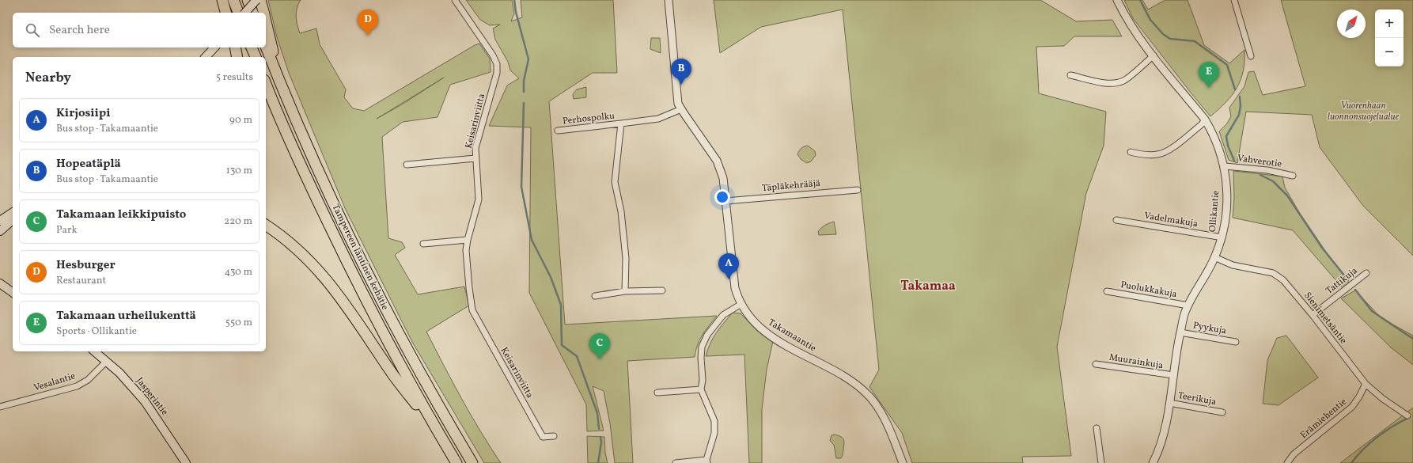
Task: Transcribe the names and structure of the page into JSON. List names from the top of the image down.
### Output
{
  "streets": {
    "highway": ["Tampereen läntinen kehätie"],
    "main road": ["Jasperintie"],
    "street": [
      "Perhospolku",
      "Keisarinviitta",
      "Vahverotie",
      "Täpläkehrääjä",
      "Ollikantie",
      "Vadelmakuja",
      "Tattikuja",
      "Puolukkakuja",
      "Sienimetsäntie",
      "Pyykuja",
      "Takamaantie",
      "Muurainkuja",
      "Vesalantie",
      "Teerikuja",
      "Erämiehentie"
    ]
  },
  "crossings": [
    ["Perhospolku", "Takamaantie"],
    ["Vahverotie", "Ollikantie"],
    ["Täpläkehrääjä", "Takamaantie"],
    ["Ollikantie", "Vadelmakuja"],
    ["Ollikantie", "Puolukkakuja"],
    ["Ollikantie", "Sienimetsäntie"],
    ["Ollikantie", "Pyykuja"],
    ["Ollikantie", "Muurainkuja"],
    ["Ollikantie", "Teerikuja"],
    ["Tattikuja", "Sienimetsäntie"],
    ["Sienimetsäntie", "Erämiehentie"],
    ["Vesalantie", "Jasperintie"]
  ],
  "districts": ["Takamaa"],
  "parks": ["Vuorenhaan luonnonsuojelualue"],
  "north": "top right",
  "page": {
    "map_buttons": ["+", "−"],
    "pins": [
      "D",
      "B",
      "E",
      "A",
      "C"
    ],
    "search": "Search here",
    "heading": ["Nearby", "5 results"],
    "list": [
      {
        "mark": "A",
        "name": "Kirjosiipi",
        "note": "Bus stop · Takamaantie",
        "value": "90 m"
      },
      {
        "mark": "B",
        "name": "Hopeatäplä",
        "note": "Bus stop · Takamaantie",
        "value": "130 m"
      },
      {
        "mark": "C",
        "name": "Takamaan leikkipuisto",
        "note": "Park",
        "value": "220 m"
      },
      {
        "mark": "D",
        "name": "Hesburger",
        "note": "Restaurant",
        "value": "430 m"
      },
      {
        "mark": "E",
        "name": "Takamaan urheilukenttä",
        "note": "Sports · Ollikantie",
        "value": "550 m"
      }
    ]
  }
}
